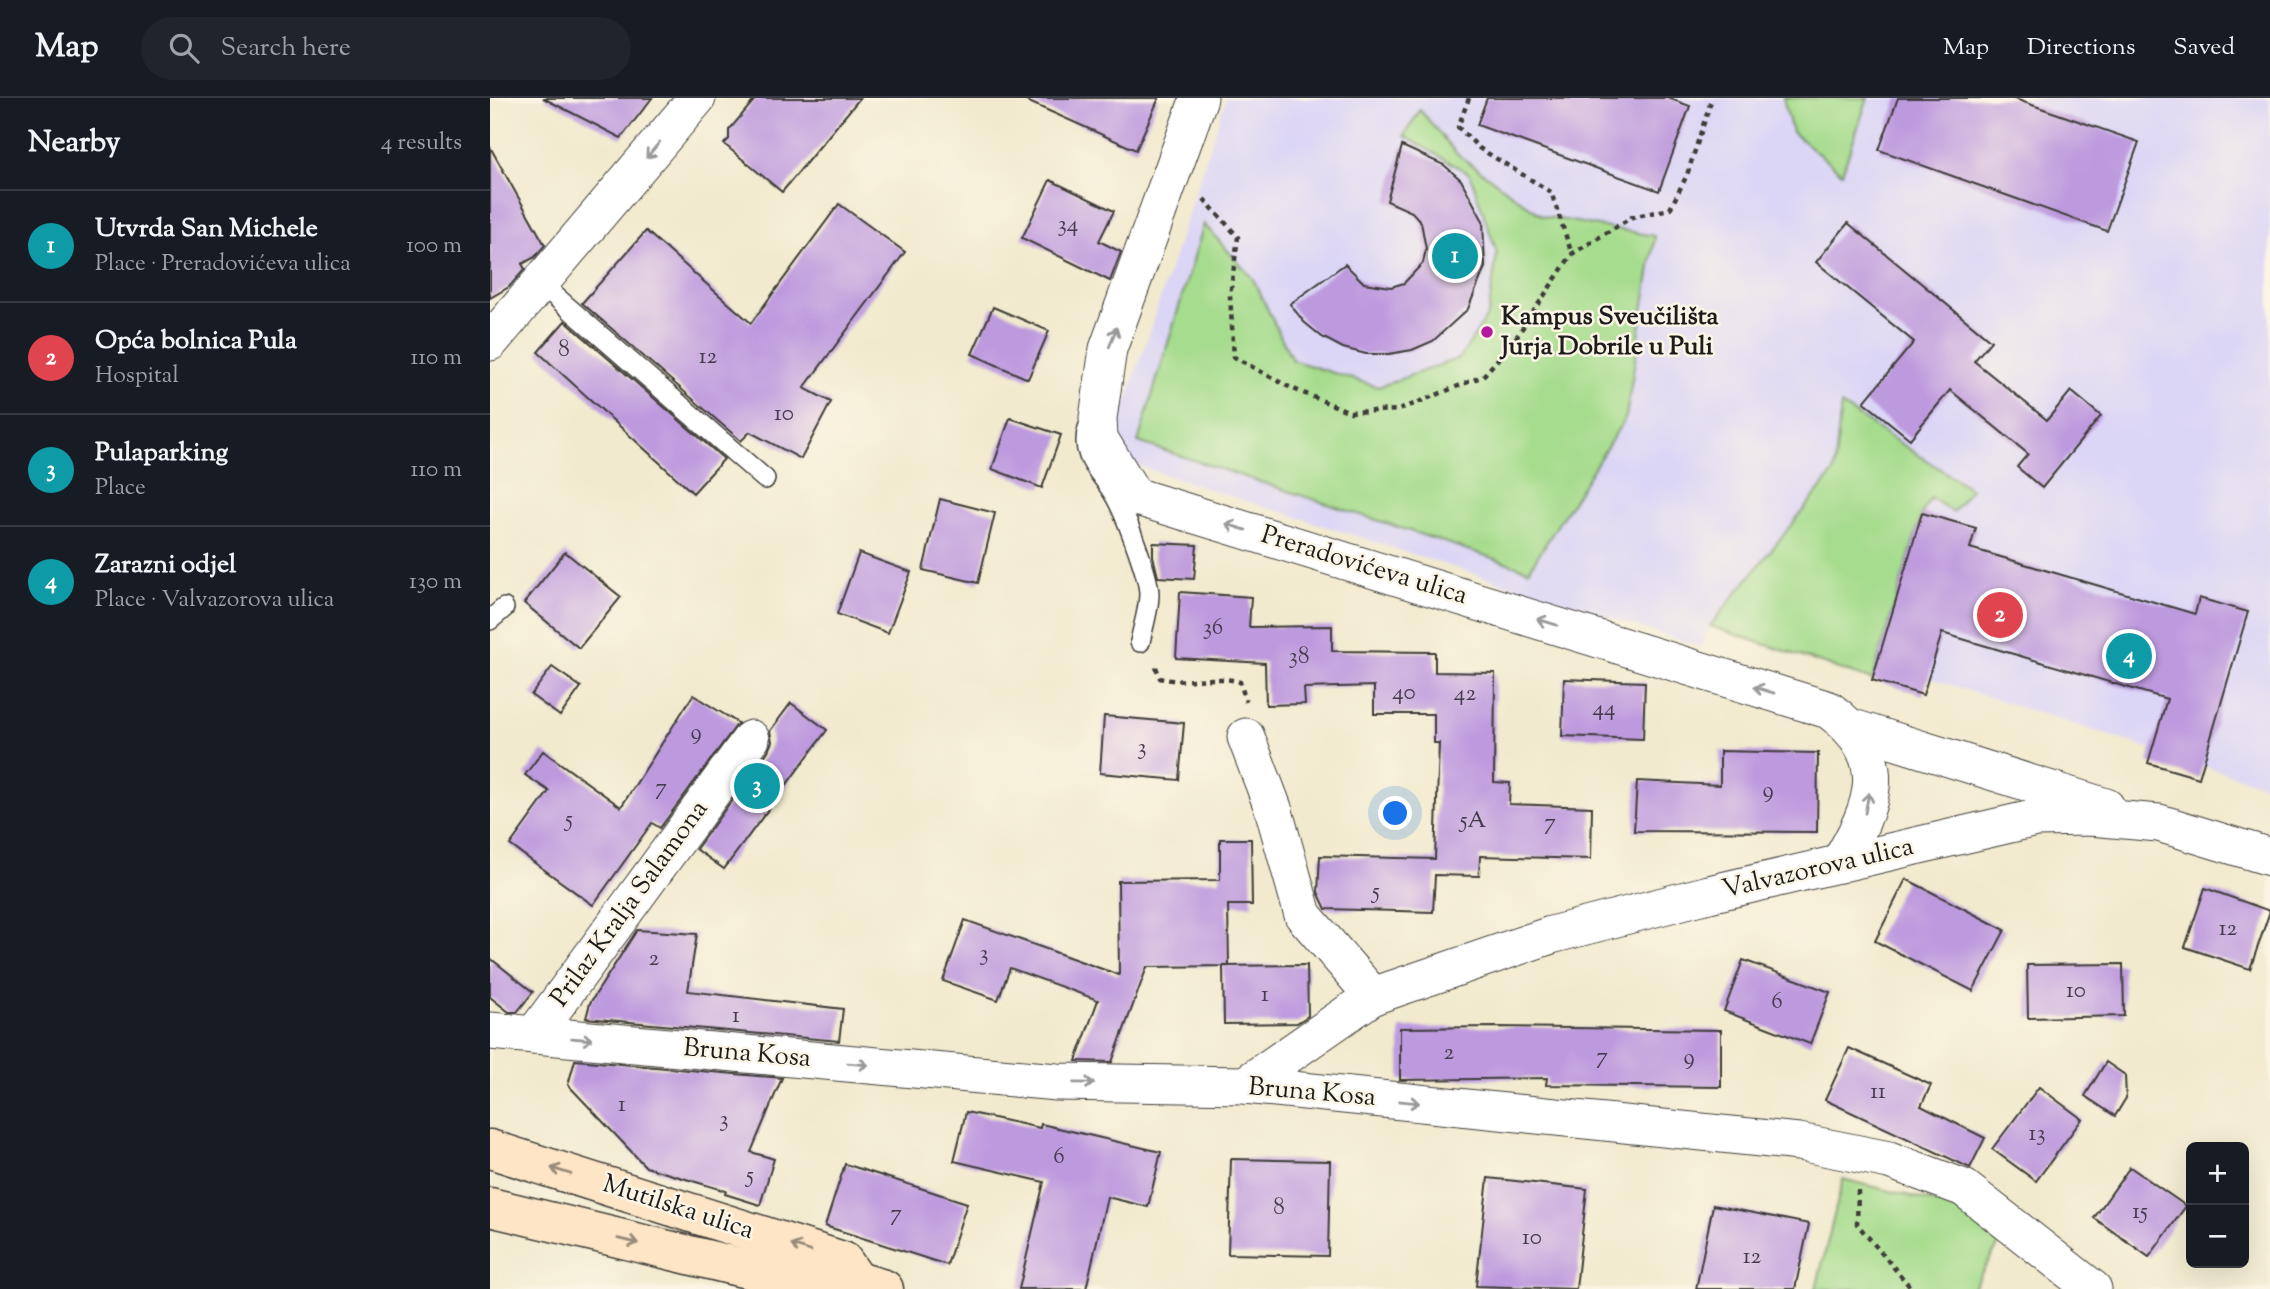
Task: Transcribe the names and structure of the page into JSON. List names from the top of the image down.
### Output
{
  "streets": {
    "main road": ["Mutilska ulica"],
    "street": [
      "Preradovićeva ulica",
      "Valvazorova ulica",
      "Prilaz Kralja Salamona",
      "Bruna Kosa"
    ]
  },
  "crossings": [
    ["Preradovićeva ulica", "Valvazorova ulica"],
    ["Valvazorova ulica", "Bruna Kosa"],
    ["Prilaz Kralja Salamona", "Bruna Kosa"]
  ],
  "one_way": ["Bruna Kosa"],
  "places": ["Kampus Sveučilišta Jurja Dobrile u Puli"],
  "house_numbers": [
    "34",
    "8",
    "12",
    "10",
    "36",
    "38",
    "40",
    "42",
    "44",
    "9",
    "3",
    "7",
    "9",
    "5",
    "5A",
    "7",
    "5",
    "12",
    "3",
    "2",
    "10",
    "1",
    "6",
    "1",
    "2",
    "7",
    "9",
    "11",
    "1",
    "3",
    "13",
    "6",
    "5",
    "8",
    "15",
    "7",
    "10",
    "12"
  ],
  "page": {
    "header": "Map",
    "search": "Search here",
    "nav": ["Map", "Directions", "Saved"],
    "heading": ["Nearby", "4 results"],
    "list": [
      {
        "mark": "1",
        "name": "Utvrda San Michele",
        "note": "Place · Preradovićeva ulica",
        "value": "100 m"
      },
      {
        "mark": "2",
        "name": "Opća bolnica Pula",
        "note": "Hospital",
        "value": "110 m"
      },
      {
        "mark": "3",
        "name": "Pulaparking",
        "note": "Place",
        "value": "110 m"
      },
      {
        "mark": "4",
        "name": "Zarazni odjel",
        "note": "Place · Valvazorova ulica",
        "value": "130 m"
      }
    ],
    "pins": [
      "1",
      "2",
      "4",
      "3"
    ],
    "map_buttons": ["+", "−"]
  }
}
